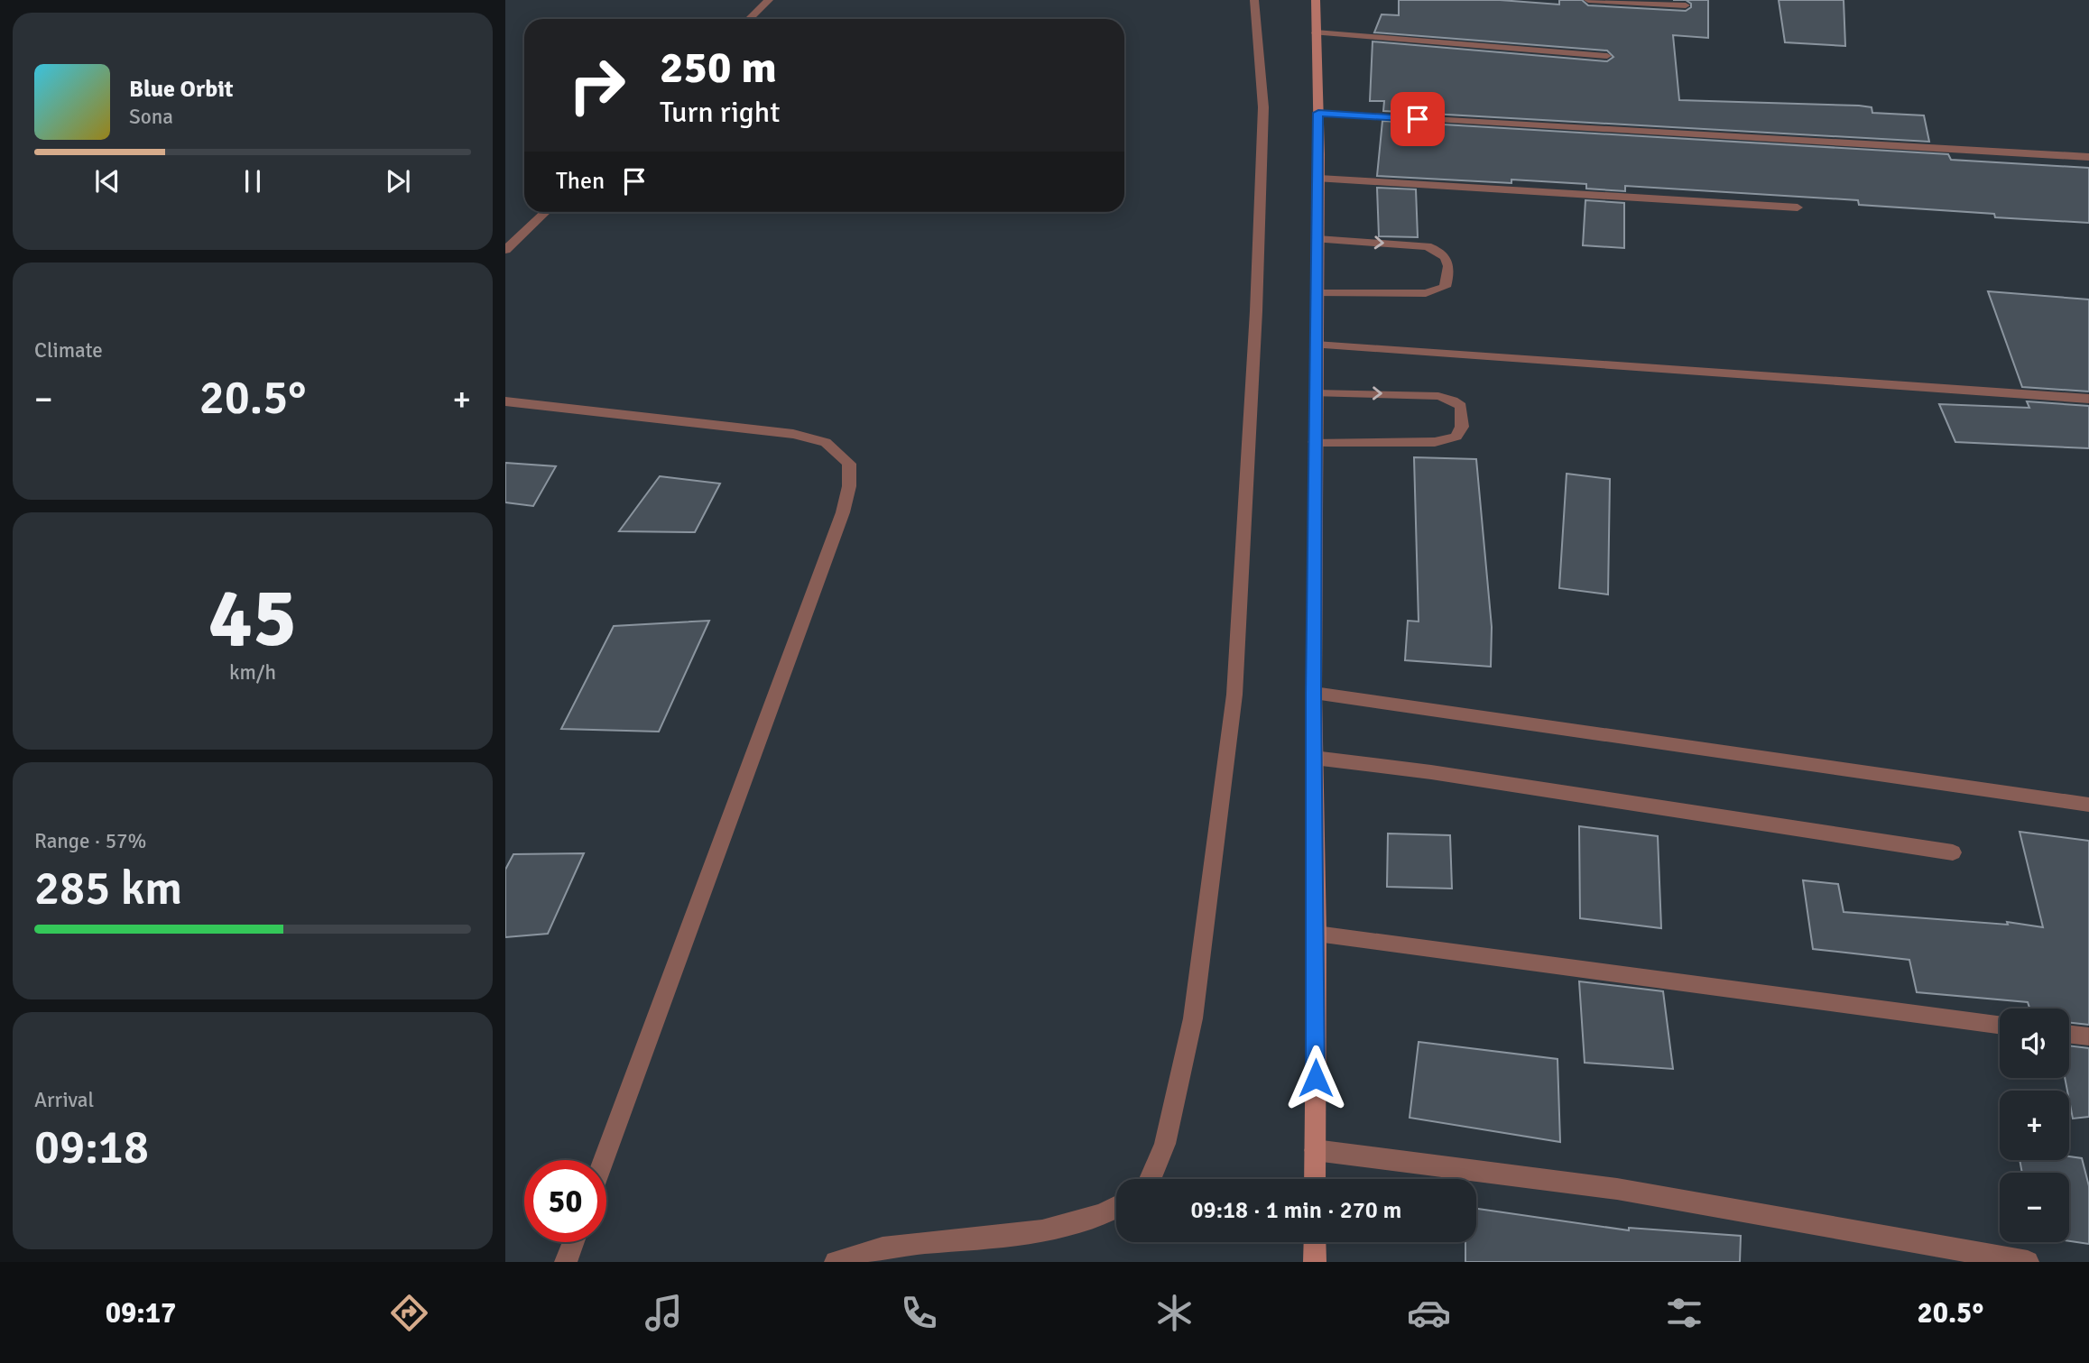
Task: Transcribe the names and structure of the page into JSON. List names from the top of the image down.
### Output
{
  "page": {
    "turn": ["250 m", "Turn right"],
    "song": ["Blue Orbit", "Sona"],
    "then": "Then",
    "tile": [
      "Climate",
      ["45", "km/h"],
      ["Range · 57%", "285 km"],
      ["Arrival", "09:18"]
    ],
    "heat": ["−", "20.5°", "+"],
    "map_buttons": ["+", "−"],
    "limit": "50",
    "trip": "09:18 · 1 min · 270 m",
    "tabs": ["09:17", "20.5°"]
  }
}
